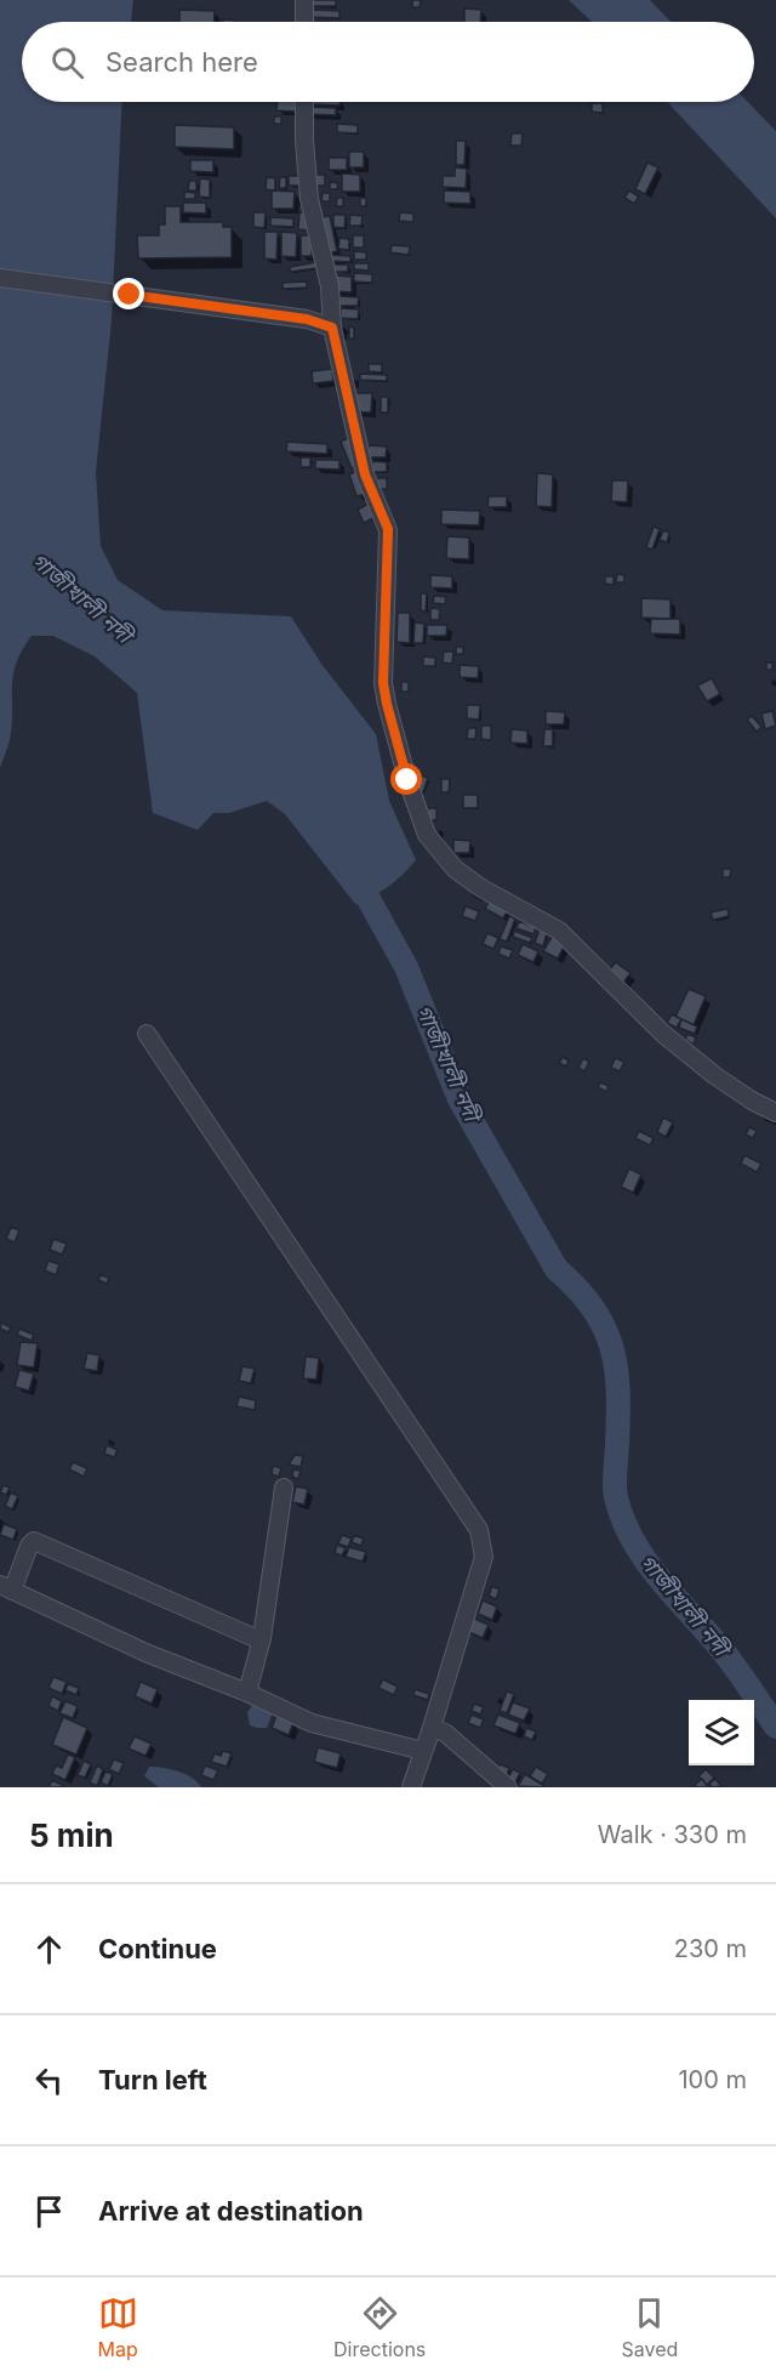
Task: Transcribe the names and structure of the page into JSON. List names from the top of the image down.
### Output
{
  "water": ["গাজীখালী নদী"],
  "page": {
    "search": "Search here",
    "heading": ["5 min", "Walk · 330 m"],
    "list": [
      ["Continue", "230 m"],
      ["Turn left", "100 m"],
      "Arrive at destination"
    ],
    "nav": ["Map", "Directions", "Saved"]
  }
}
